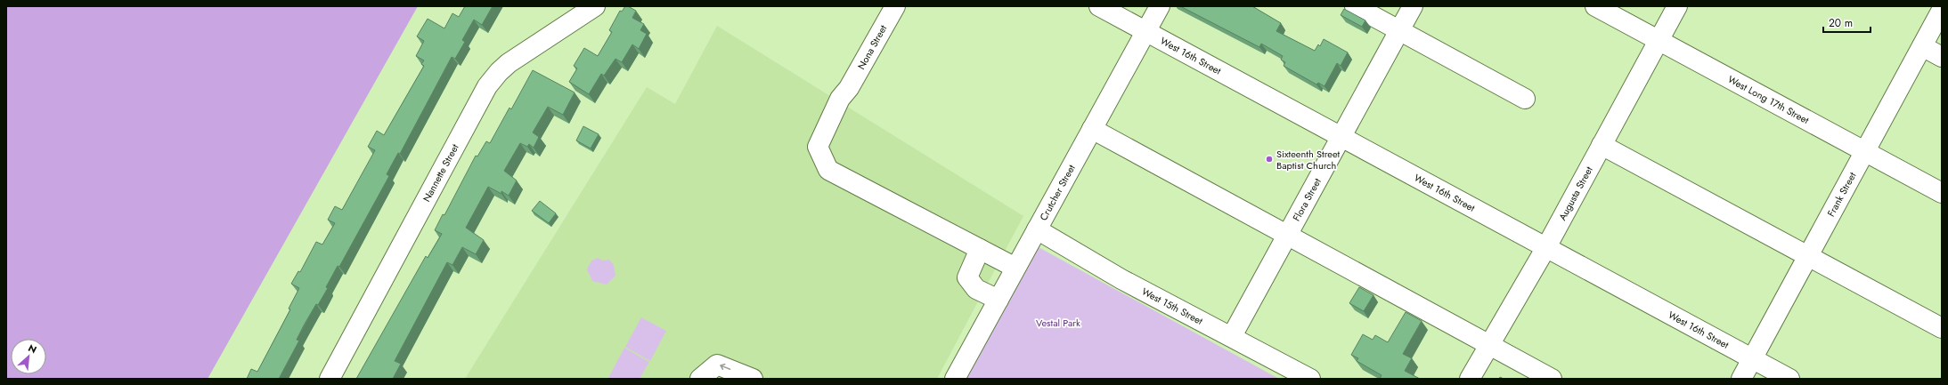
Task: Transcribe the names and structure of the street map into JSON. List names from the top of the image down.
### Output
{
  "streets": {
    "street": [
      "Nona Street",
      "West 16th Street",
      "West Long 17th Street",
      "Nannette Street",
      "Crutcher Street",
      "Augusta Street",
      "Frank Street",
      "Flora Street",
      "West 15th Street"
    ]
  },
  "crossings": [
    ["Nona Street", "Crutcher Street"],
    ["West 16th Street", "Crutcher Street"],
    ["West 16th Street", "Augusta Street"],
    ["West 16th Street", "Frank Street"],
    ["West 16th Street", "Flora Street"],
    ["West Long 17th Street", "Augusta Street"],
    ["West Long 17th Street", "Frank Street"],
    ["Crutcher Street", "West 15th Street"],
    ["Flora Street", "West 15th Street"]
  ],
  "parks": ["Vestal Park"],
  "places": ["Sixteenth Street Baptist Church"],
  "scale_bar": "20 m",
  "north": "top right"
}
